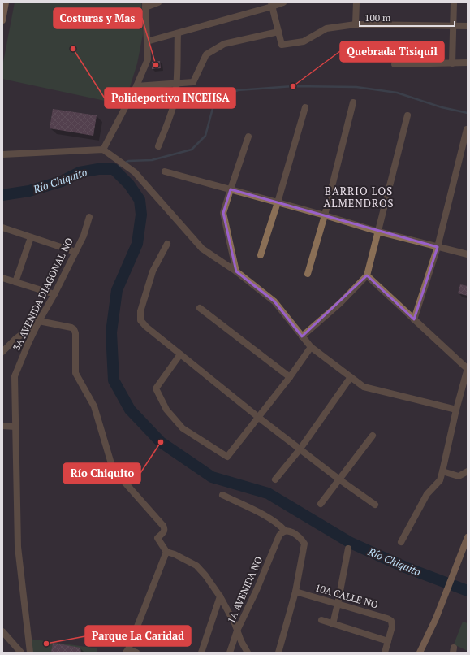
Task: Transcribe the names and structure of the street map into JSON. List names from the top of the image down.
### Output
{
  "streets": {
    "street": ["3A AVENIDA DIAGONAL NO", "1A AVENIDA NO", "10A CALLE NO"]
  },
  "districts": ["BARRIO LOS ALMENDROS"],
  "water": ["Río Chiquito"],
  "places": [
    "Polideportivo INCEHSA",
    "Costuras y Mas",
    "Quebrada Tisiquil",
    "Río Chiquito",
    "Parque La Caridad"
  ],
  "scale_bar": "100 m"
}
